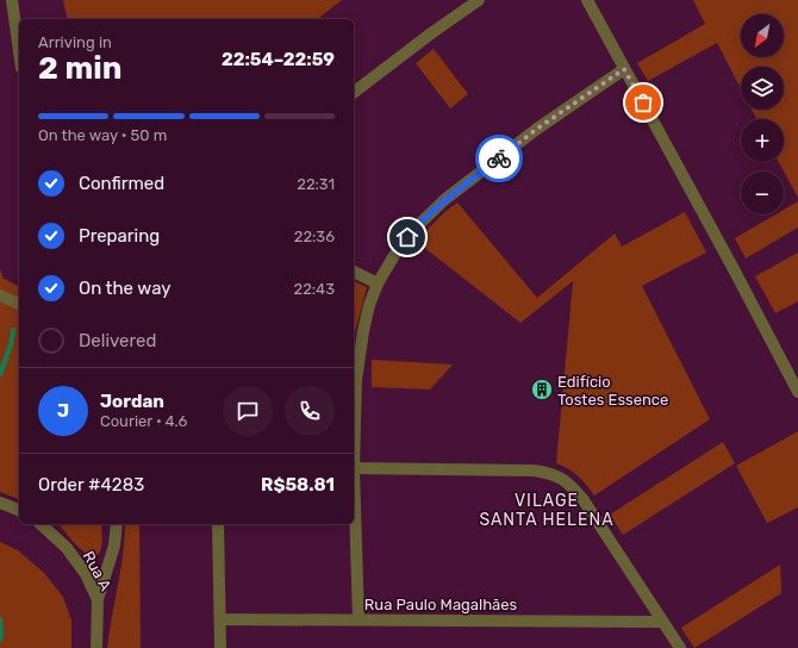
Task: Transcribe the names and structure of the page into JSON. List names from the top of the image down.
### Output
{
  "streets": {
    "street": ["Rua A", "Rua Paulo Magalhães"]
  },
  "districts": ["VILAGE SANTA HELENA"],
  "places": {
    "building": ["Edifício Tostes Essence"]
  },
  "north": "bottom left",
  "page": {
    "map_buttons": ["+", "−"],
    "heading": ["2 min", "Arriving in", "22:54–22:59"],
    "panel": [
      "Jordan",
      "Courier · 4.6",
      "Order #4283",
      "R$58.81"
    ],
    "bar": "On the way · 50 m",
    "list": [
      ["Confirmed", "22:31"],
      ["Preparing", "22:36"],
      ["On the way", "22:43"],
      "Delivered"
    ],
    "round": "J"
  }
}
